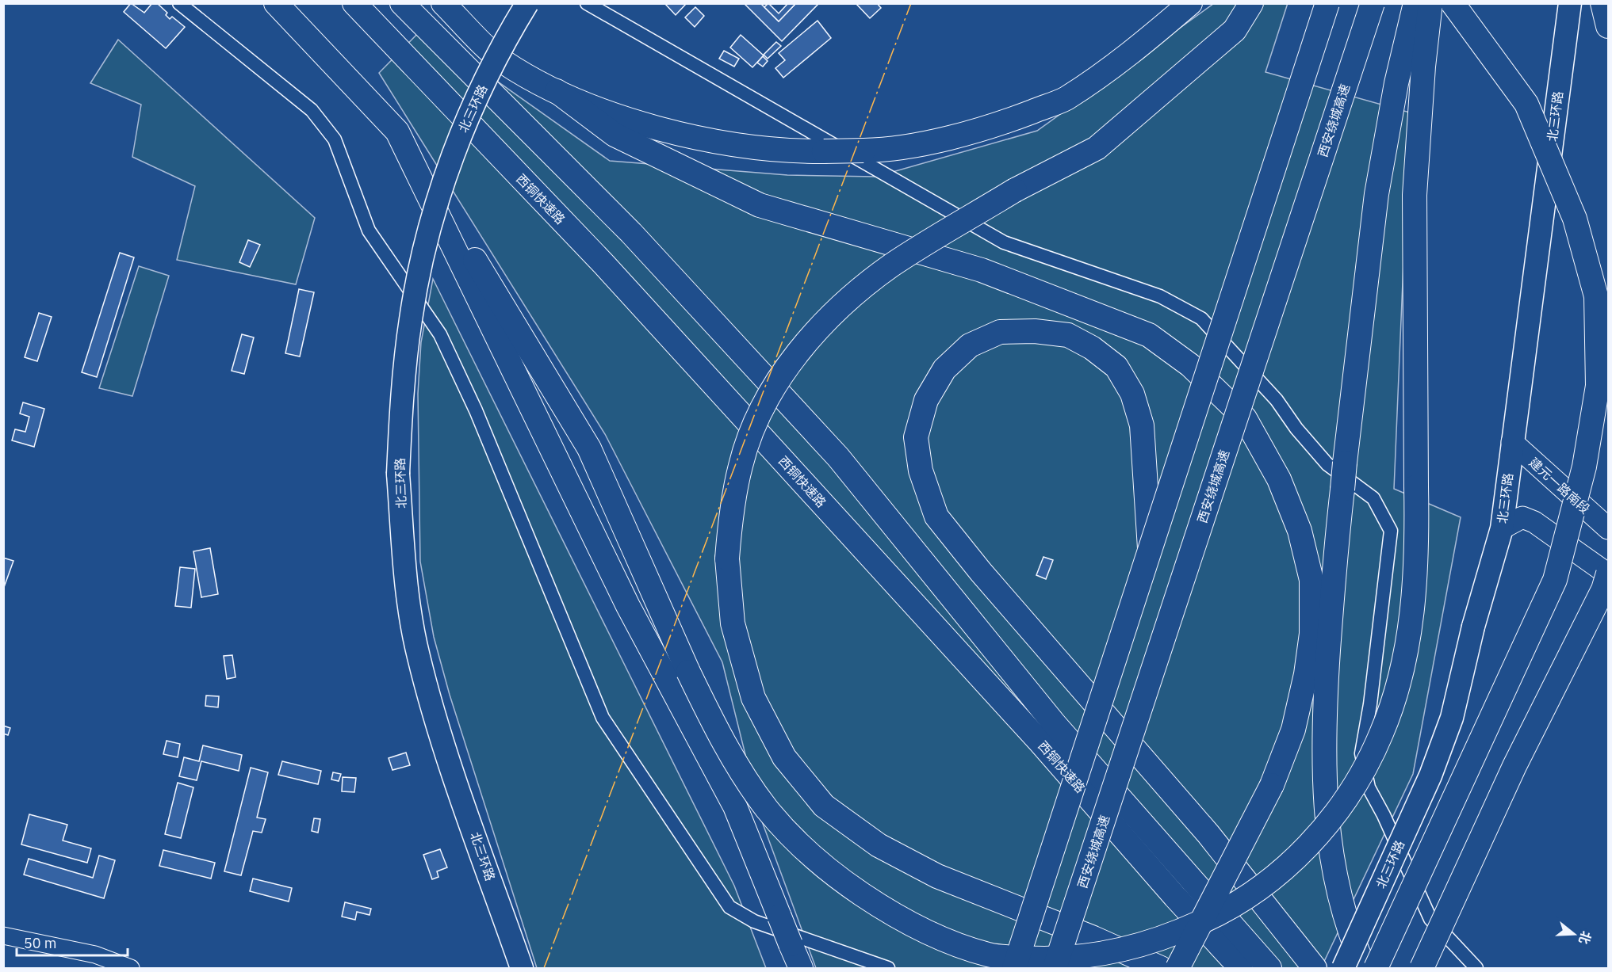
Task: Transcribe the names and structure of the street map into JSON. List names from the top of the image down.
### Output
{
  "streets": {
    "highway": ["北三环路", "西安绕城高速", "西铜快速路"],
    "main road": ["建元一路南段"]
  },
  "crossings": [
    ["北三环路", "建元一路南段"]
  ],
  "scale_bar": "50 m",
  "north": "right"
}
